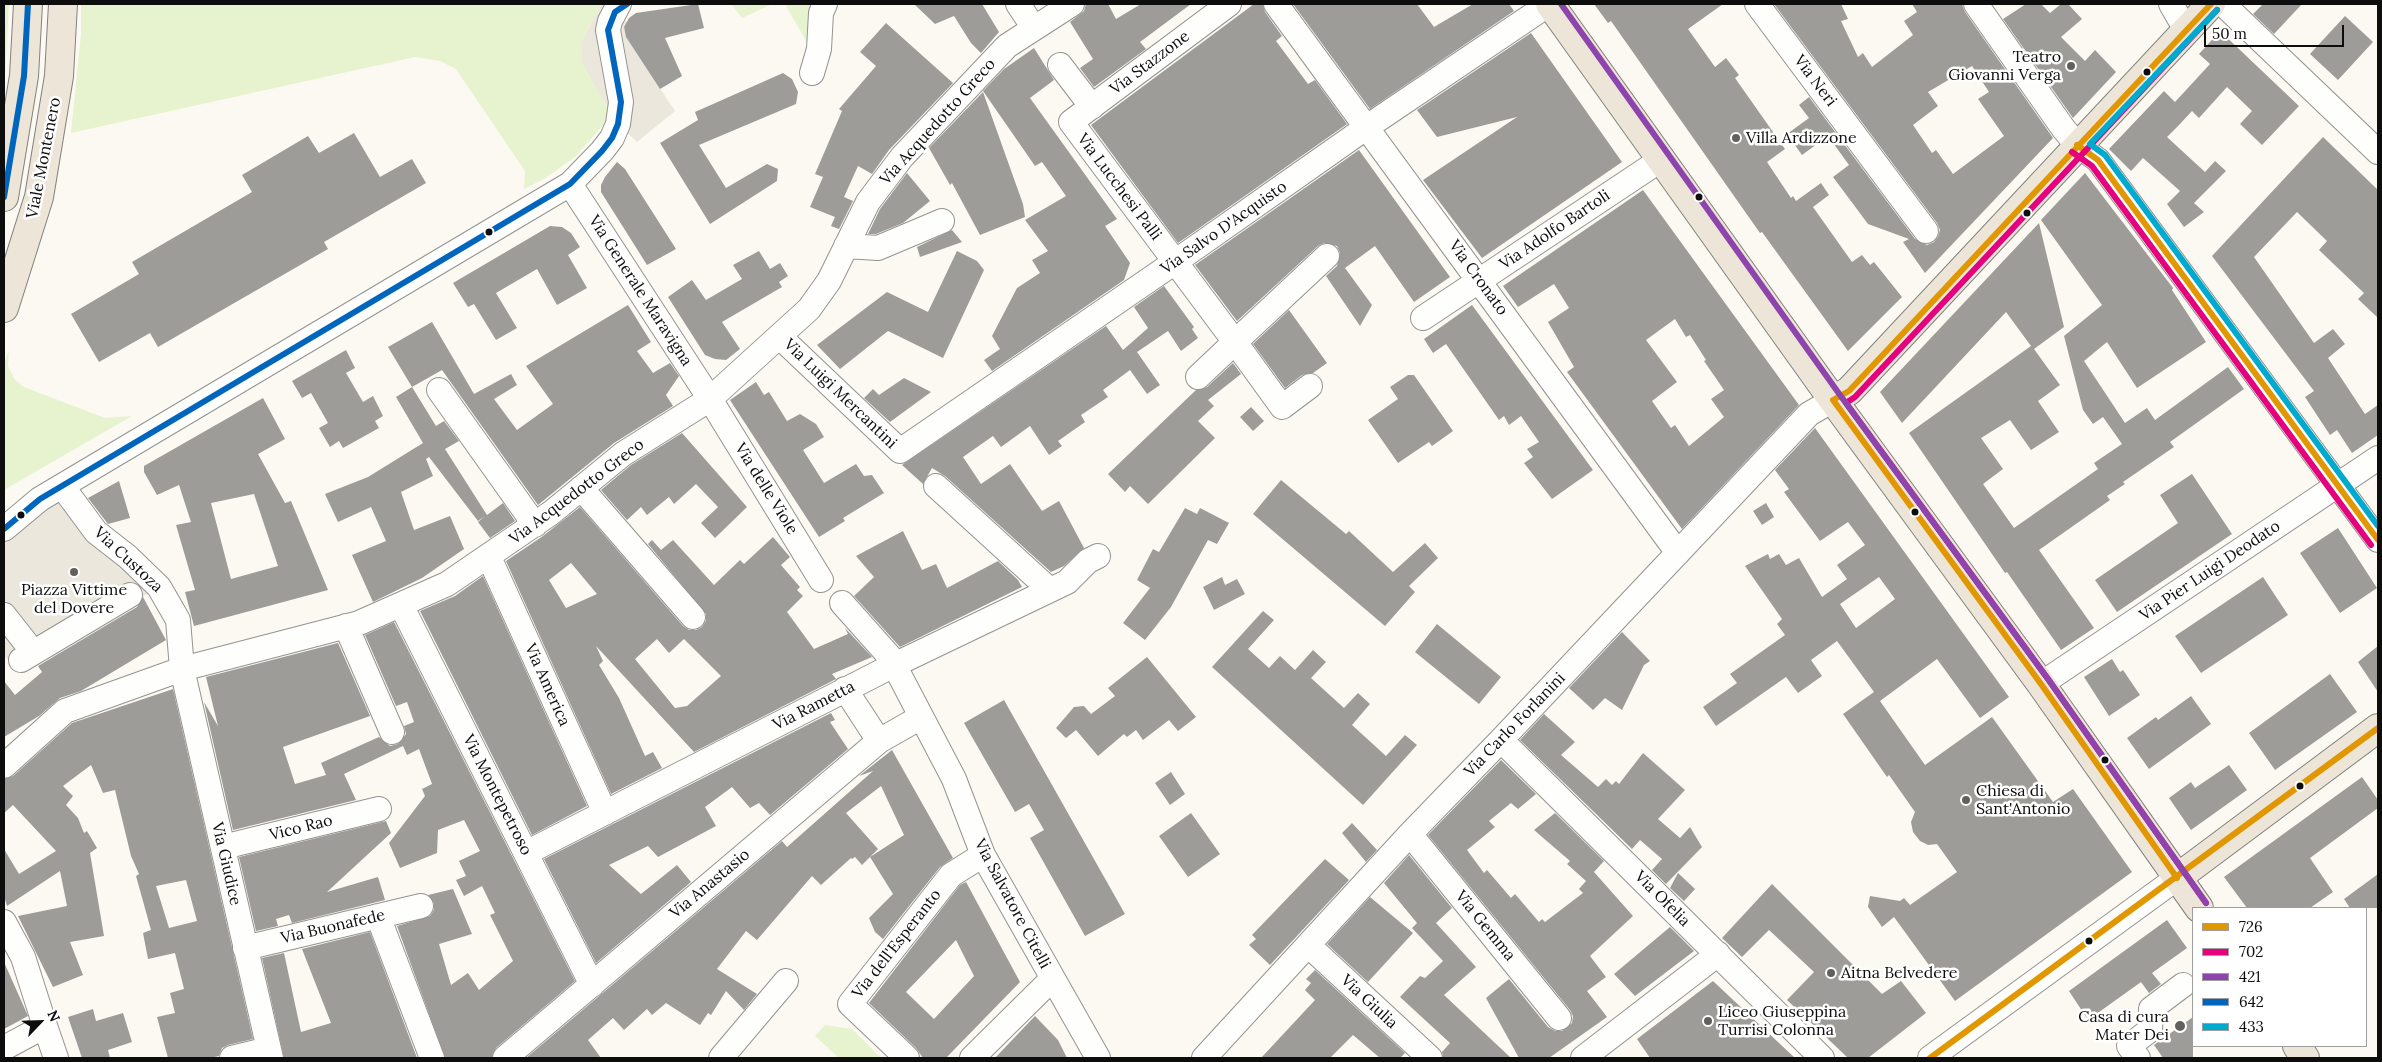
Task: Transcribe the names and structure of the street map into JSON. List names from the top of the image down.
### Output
{
  "streets": {
    "main road": ["Viale Montenero"],
    "street": [
      "Via Stazzone",
      "Via Neri",
      "Via Acquedotto Greco",
      "Via Lucchesi Palli",
      "Via Salvo D'Acquisto",
      "Via Adolfo Bartoli",
      "Via Cronato",
      "Via Generale Maravigna",
      "Via Luigi Mercantini",
      "Via delle Viole",
      "Via Custoza",
      "Via Pier Luigi Deodato",
      "Via America",
      "Via Rametta",
      "Via Carlo Forlanini",
      "Via Montepetroso",
      "Vico Rao",
      "Via Giudice",
      "Via Anastasio",
      "Via Ofelia",
      "Via Salvatore Citelli",
      "Via Gemma",
      "Via Buonafede",
      "Via dell'Esperanto",
      "Via Giulia"
    ]
  },
  "crossings": [
    ["Via Stazzone", "Via Lucchesi Palli"],
    ["Via Acquedotto Greco", "Via Generale Maravigna"],
    ["Via Acquedotto Greco", "Via Luigi Mercantini"],
    ["Via Acquedotto Greco", "Via delle Viole"],
    ["Via Acquedotto Greco", "Via Custoza"],
    ["Via Acquedotto Greco", "Via America"],
    ["Via Acquedotto Greco", "Via Montepetroso"],
    ["Via Acquedotto Greco", "Via Giudice"],
    ["Via Lucchesi Palli", "Via Salvo D'Acquisto"],
    ["Via Salvo D'Acquisto", "Via Cronato"],
    ["Via Salvo D'Acquisto", "Via Luigi Mercantini"],
    ["Via Adolfo Bartoli", "Via Cronato"],
    ["Via Cronato", "Via Carlo Forlanini"],
    ["Via Generale Maravigna", "Via delle Viole"],
    ["Via Custoza", "Via Giudice"],
    ["Via America", "Via Rametta"],
    ["Via Rametta", "Via Montepetroso"],
    ["Via Rametta", "Via Salvatore Citelli"],
    ["Via Carlo Forlanini", "Via Ofelia"],
    ["Via Carlo Forlanini", "Via Gemma"],
    ["Via Carlo Forlanini", "Via Giulia"],
    ["Via Montepetroso", "Via Anastasio"],
    ["Vico Rao", "Via Giudice"],
    ["Via Giudice", "Via Buonafede"],
    ["Via Anastasio", "Via Salvatore Citelli"],
    ["Via Salvatore Citelli", "Via dell'Esperanto"]
  ],
  "places": [
    "Teatro Giovanni Verga",
    "Villa Ardizzone",
    "Piazza Vittime del Dovere",
    "Chiesa di Sant'Antonio",
    "Aitna Belvedere",
    "Liceo Giuseppina Turrisi Colonna",
    "Casa di cura Mater Dei"
  ],
  "lines": [
    "transit line 726",
    "transit line 421",
    "transit line 642",
    "transit line 702",
    "transit line 433"
  ],
  "legend": [
    "726",
    "702",
    "421",
    "642",
    "433"
  ],
  "scale_bar": "50 m",
  "north": "top right"
}
